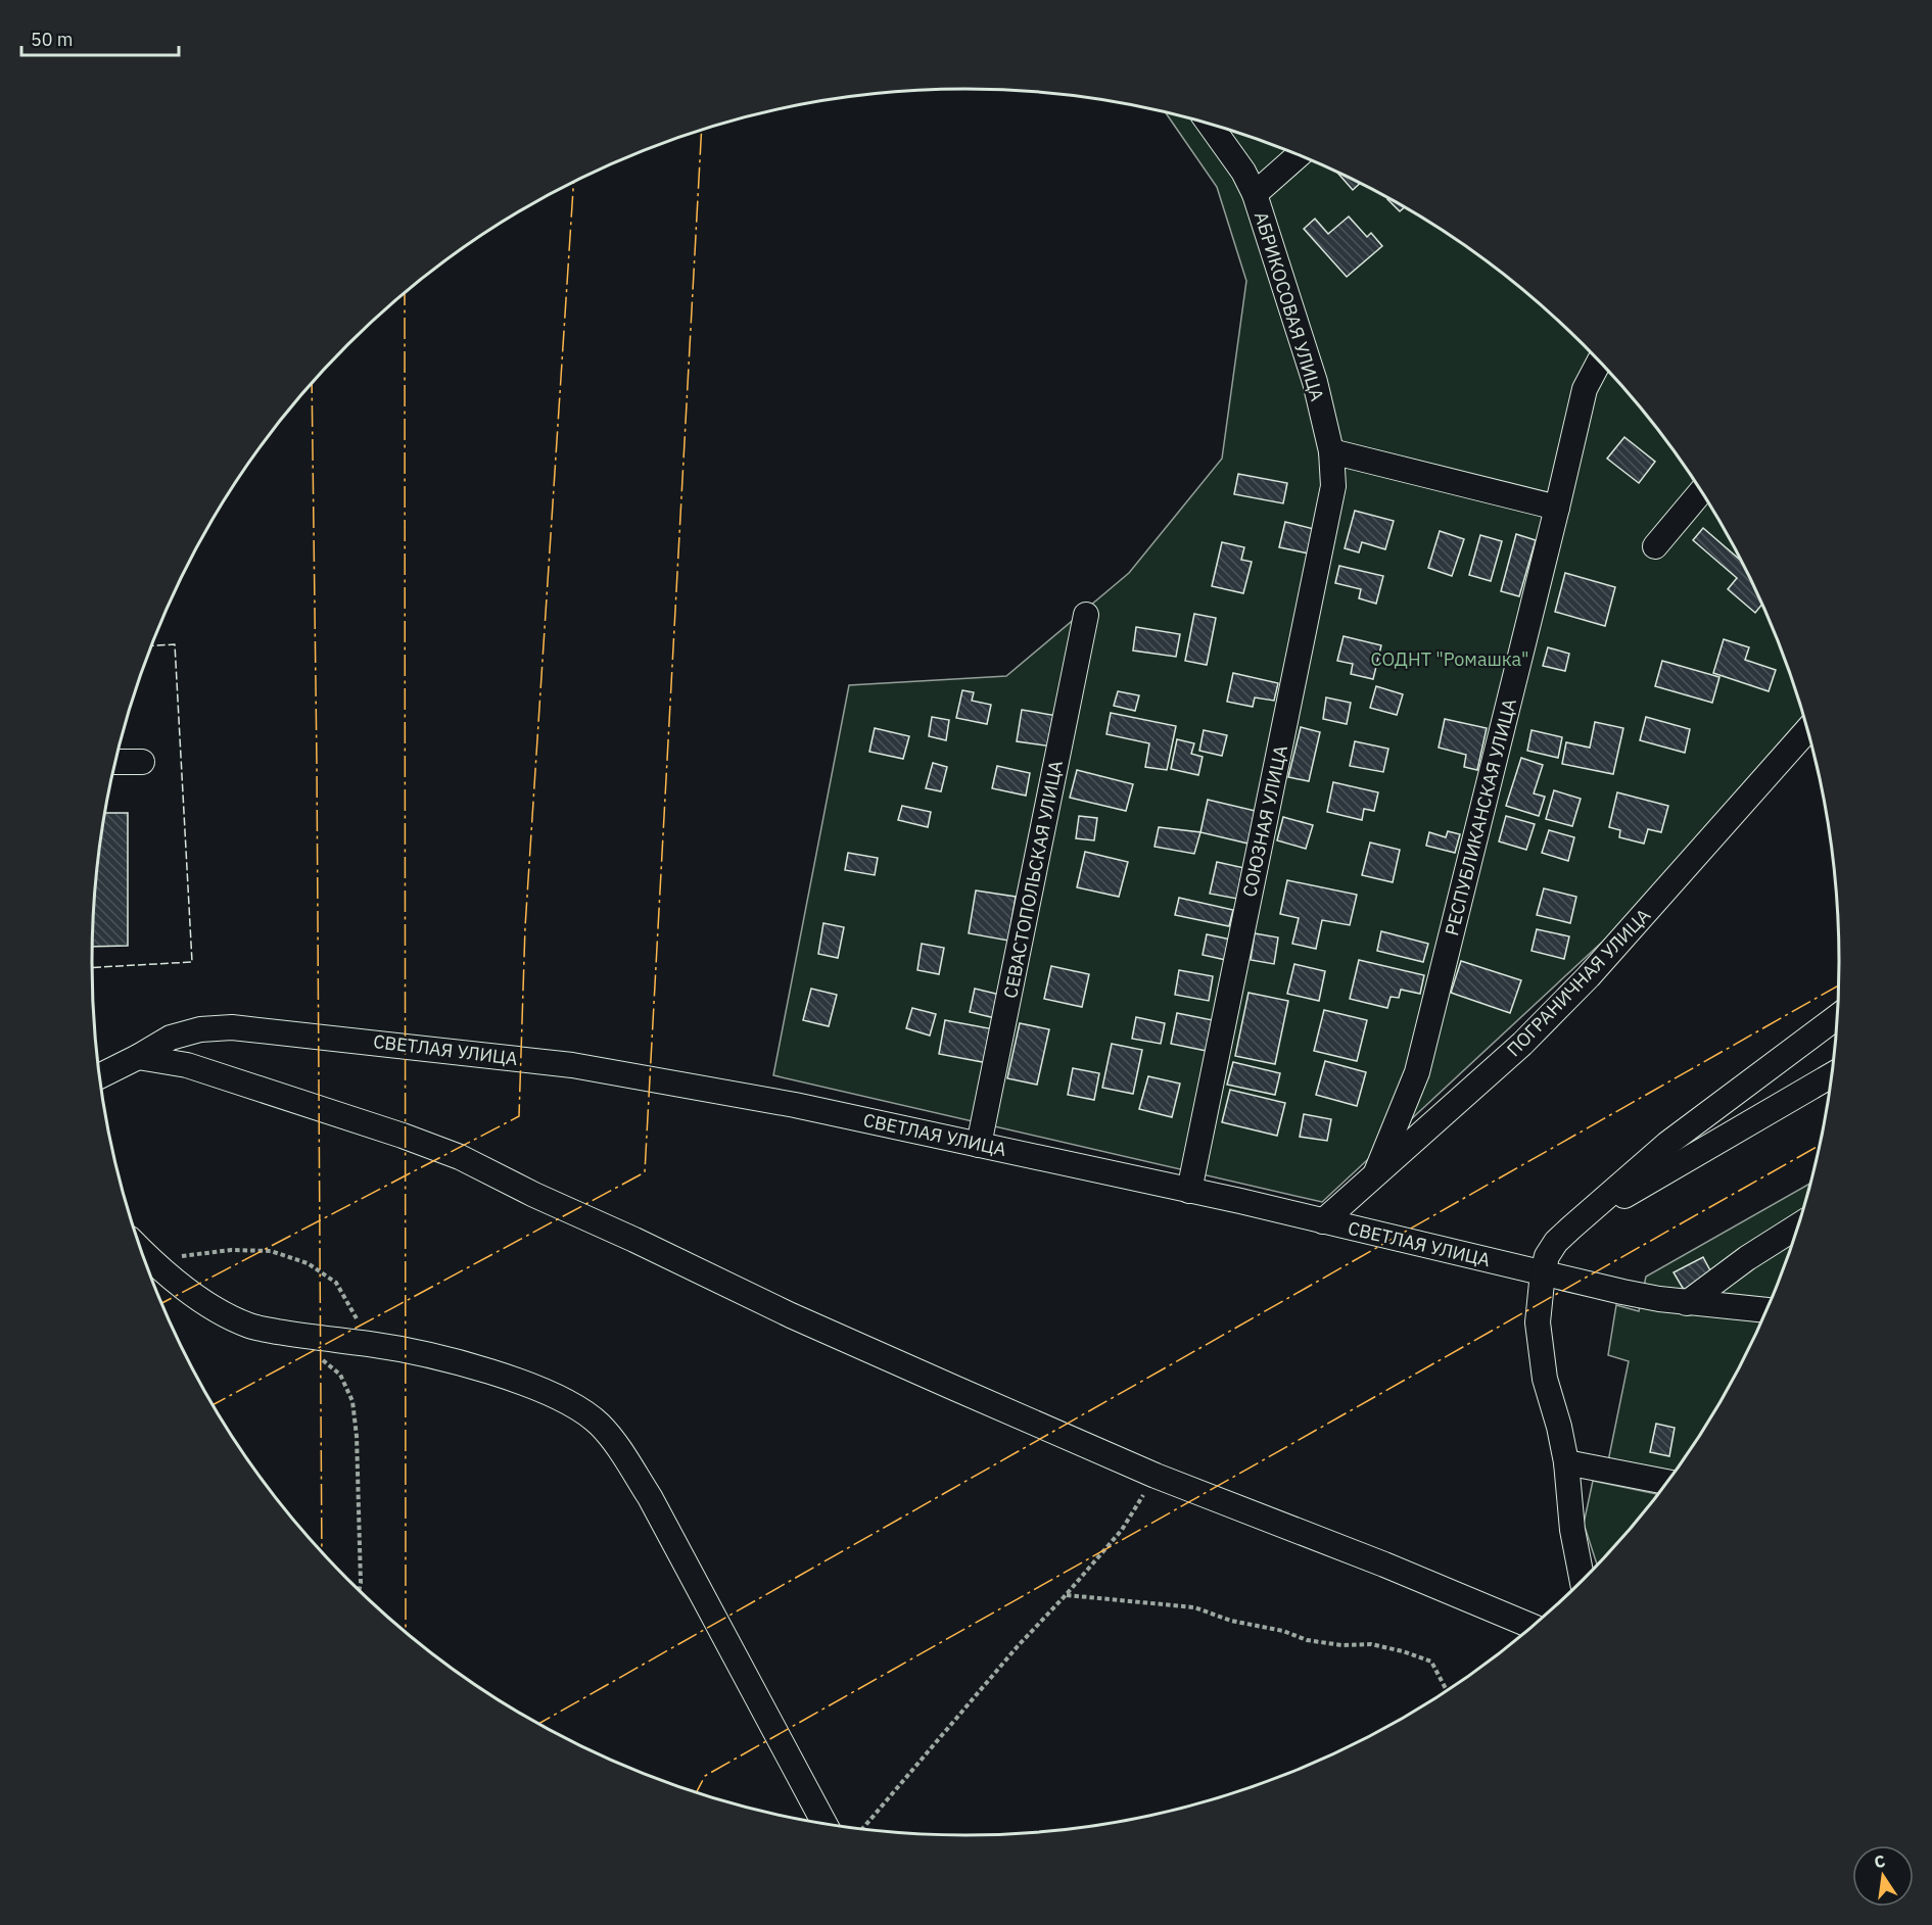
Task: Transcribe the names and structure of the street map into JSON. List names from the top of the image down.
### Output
{
  "streets": {
    "street": [
      "АБРИКОСОВАЯ УЛИЦА",
      "РЕСПУБЛИКАНСКАЯ УЛИЦА",
      "СОЮЗНАЯ УЛИЦА",
      "СЕВАСТОПОЛЬСКАЯ УЛИЦА",
      "ПОГРАНИЧНАЯ УЛИЦА",
      "СВЕТЛАЯ УЛИЦА"
    ]
  },
  "crossings": [
    ["АБРИКОСОВАЯ УЛИЦА", "СОЮЗНАЯ УЛИЦА"],
    ["РЕСПУБЛИКАНСКАЯ УЛИЦА", "ПОГРАНИЧНАЯ УЛИЦА"],
    ["СОЮЗНАЯ УЛИЦА", "СВЕТЛАЯ УЛИЦА"],
    ["СЕВАСТОПОЛЬСКАЯ УЛИЦА", "СВЕТЛАЯ УЛИЦА"],
    ["ПОГРАНИЧНАЯ УЛИЦА", "СВЕТЛАЯ УЛИЦА"]
  ],
  "parks": ["СОДНТ \"Ромашка\""],
  "scale_bar": "50 m",
  "north": "top"
}
